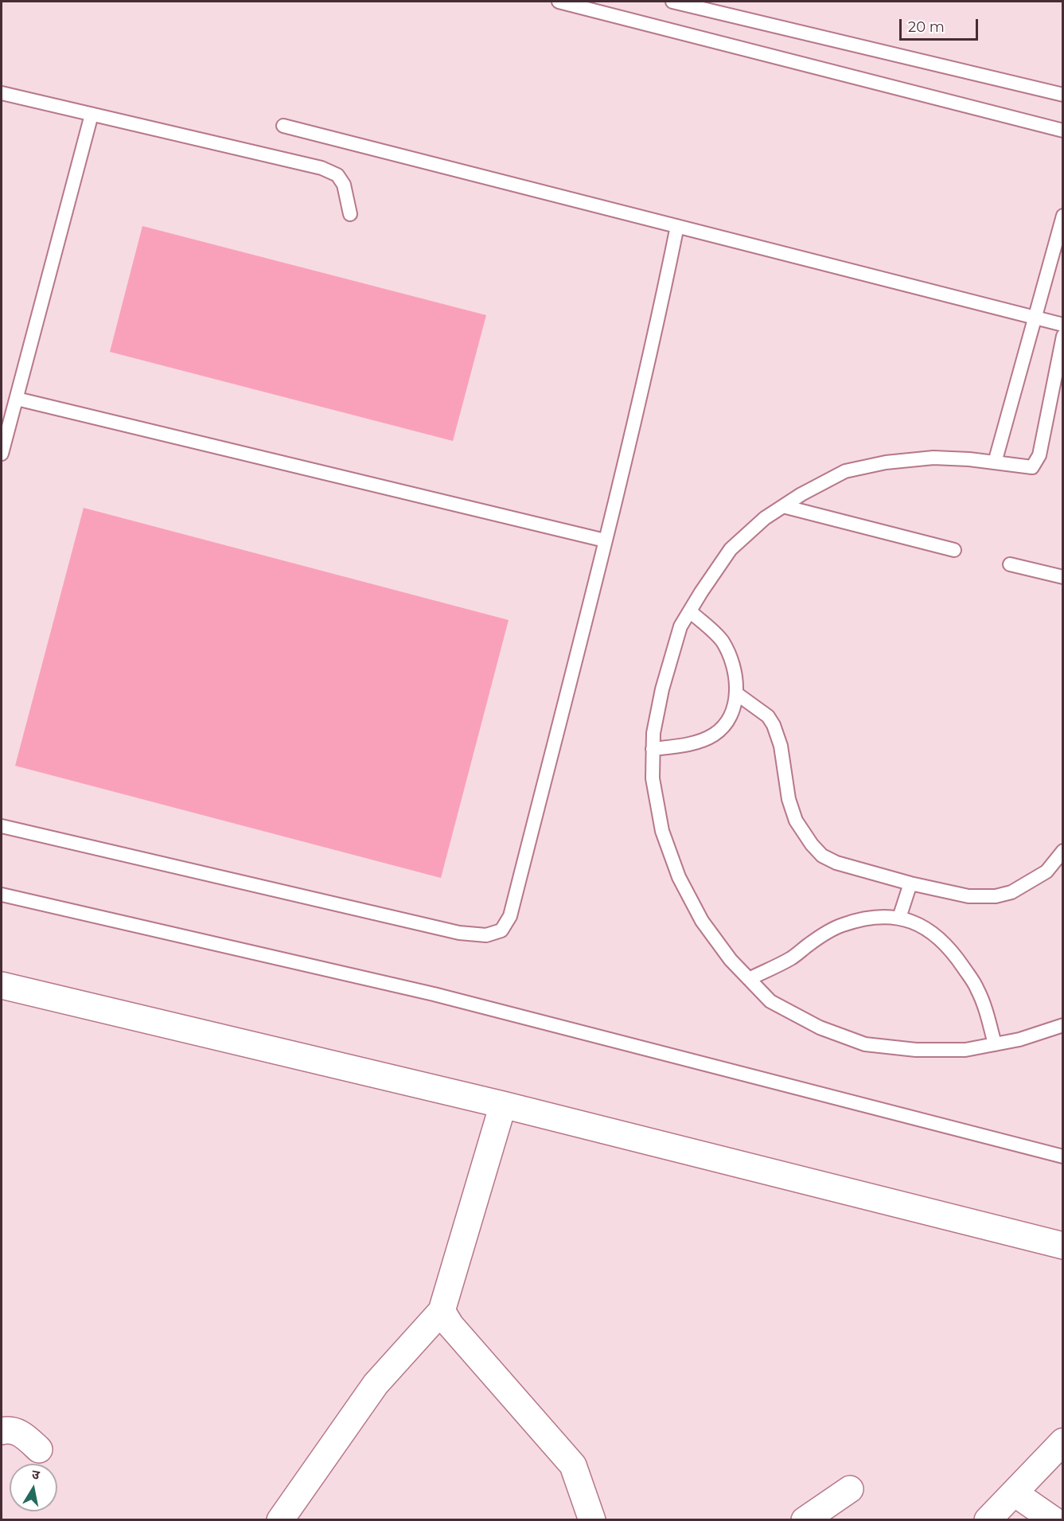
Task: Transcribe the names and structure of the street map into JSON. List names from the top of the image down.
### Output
{
  "scale_bar": "20 m",
  "north": "top"
}
